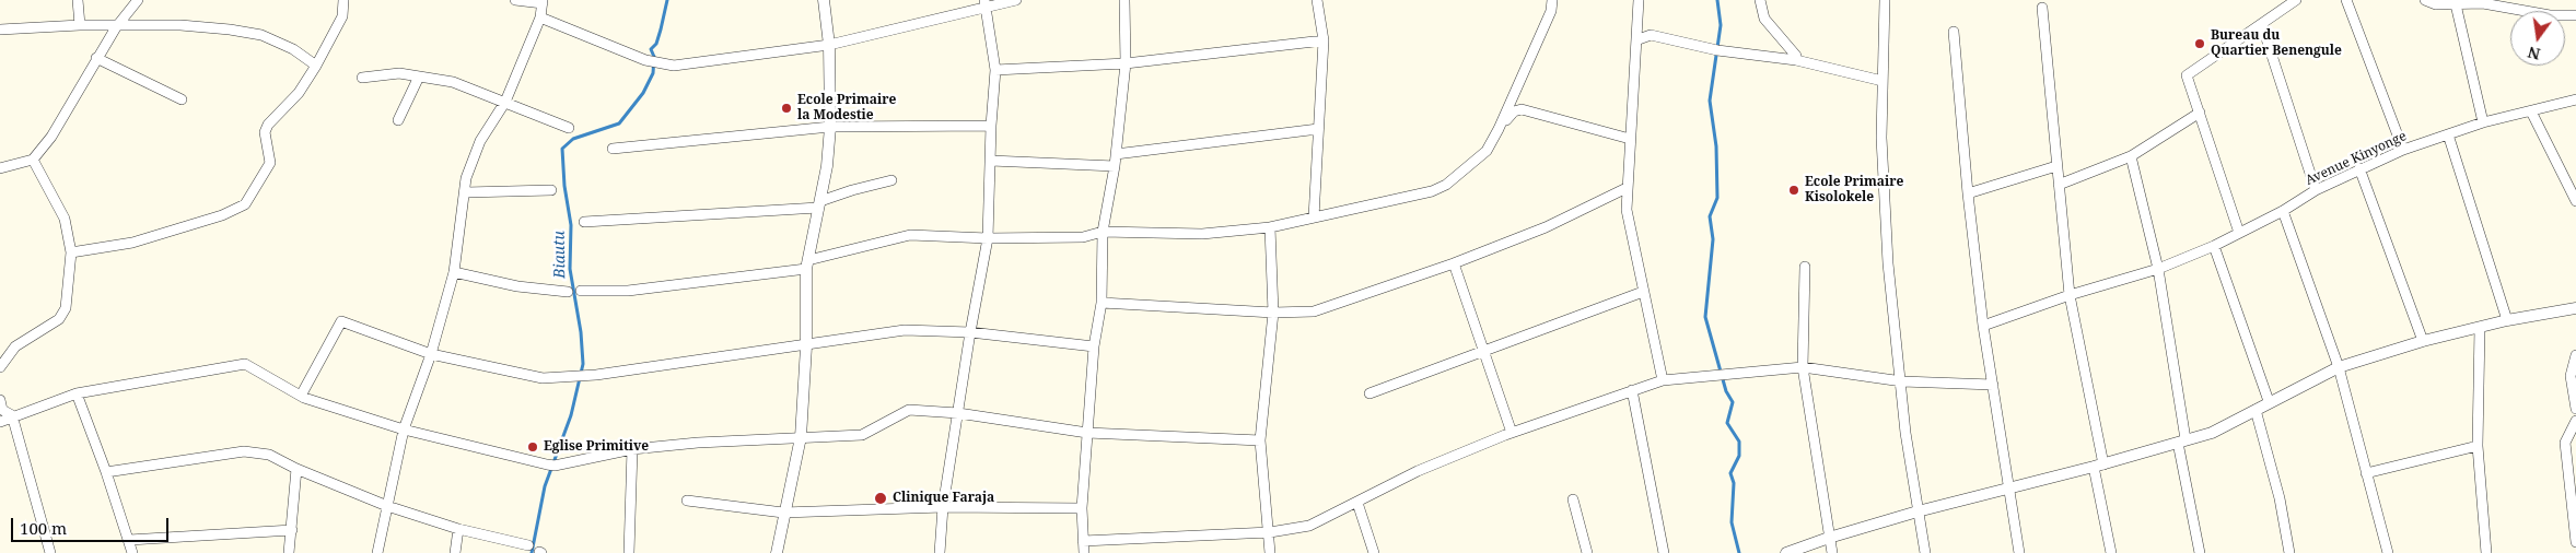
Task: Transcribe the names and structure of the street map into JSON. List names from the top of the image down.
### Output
{
  "streets": {
    "street": ["Avenue Kinyonge"]
  },
  "water": ["Biautu"],
  "places": [
    "Bureau du Quartier Benengule",
    "Ecole Primaire la Modestie",
    "Ecole Primaire Kisolokele",
    "Eglise Primitive",
    "Clinique Faraja"
  ],
  "scale_bar": "100 m",
  "north": "bottom"
}
